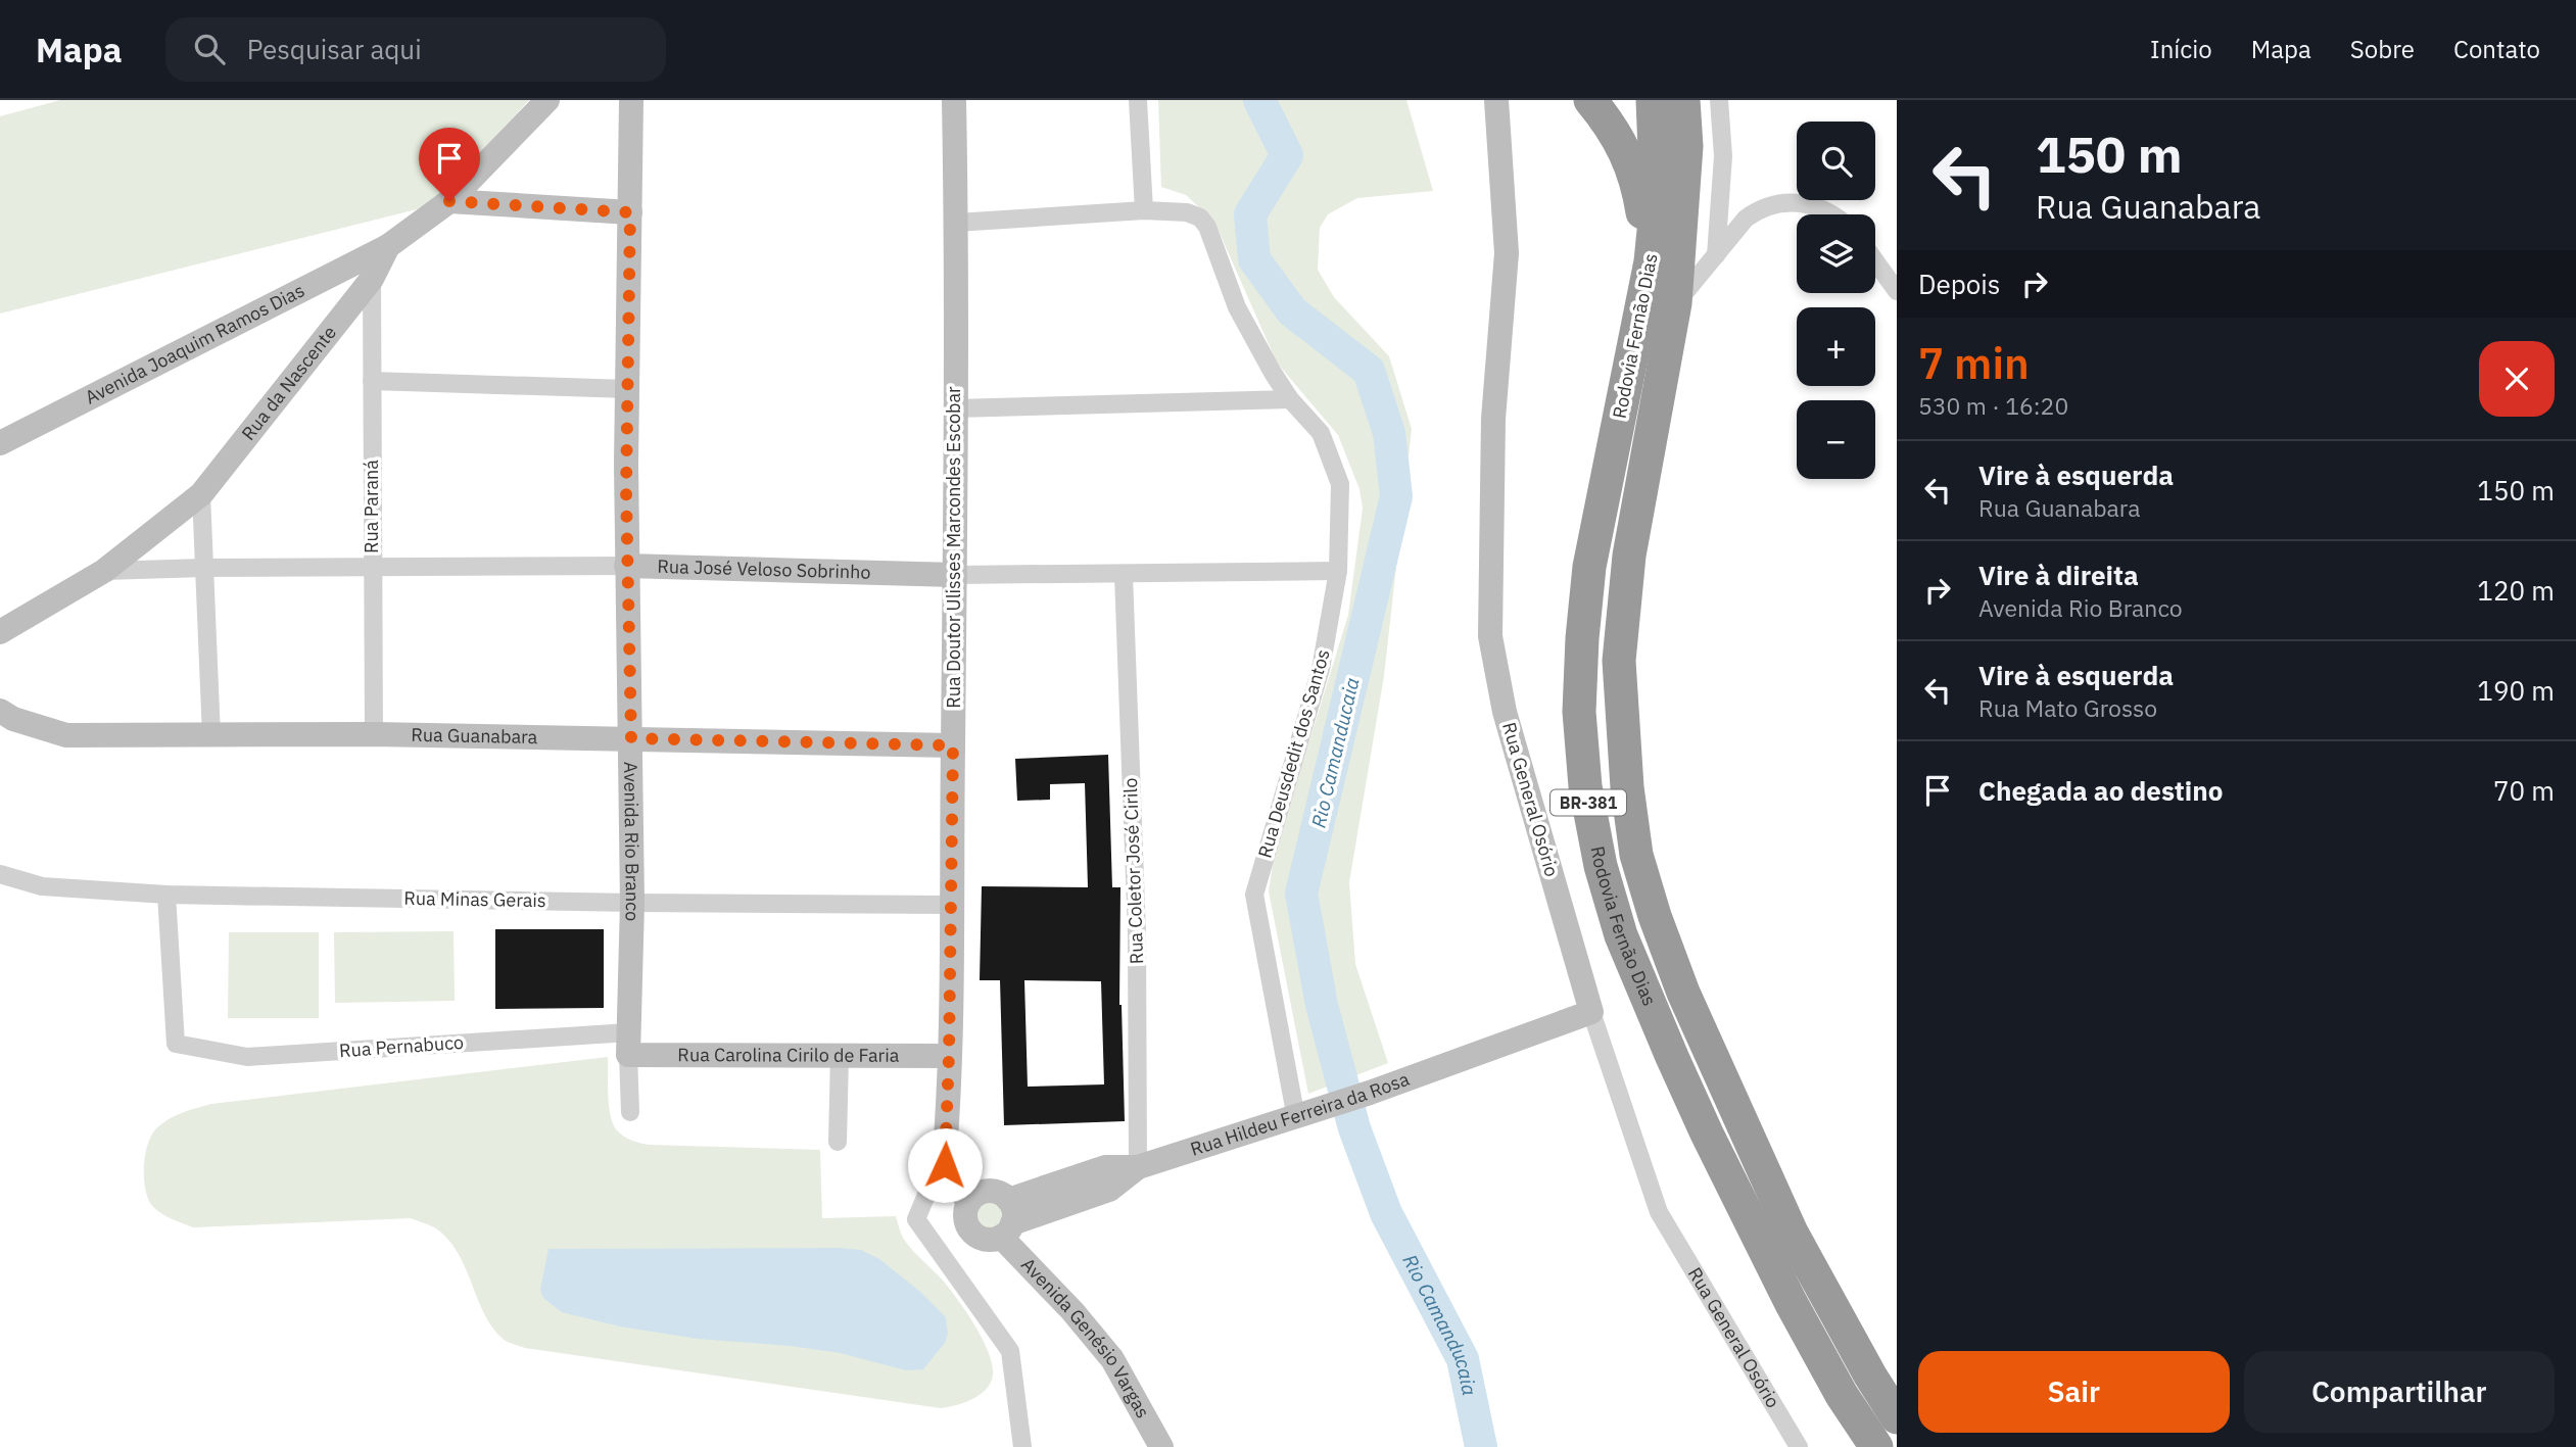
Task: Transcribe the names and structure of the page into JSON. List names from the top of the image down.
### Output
{
  "streets": {
    "highway": ["Rodovia Fernão Dias", "BR-381"],
    "street": [
      "Avenida Joaquim Ramos Dias",
      "Rua da Nascente",
      "Rua Paraná",
      "Rua Doutor Ulisses Marcondes Escobar",
      "Rua José Veloso Sobrinho",
      "Rua Guanabara",
      "Rua Deusdedit dos Santos",
      "Rua General Osório",
      "Avenida Rio Branco",
      "Rua Coletor José Cirilo",
      "Rua Minas Gerais",
      "Rua Pernabuco",
      "Rua Carolina Cirilo de Faria",
      "Rua Hildeu Ferreira da Rosa",
      "Avenida Genésio Vargas"
    ]
  },
  "crossings": [
    ["Avenida Joaquim Ramos Dias", "Rua da Nascente"],
    ["Rua da Nascente", "Rua Paraná"],
    ["Rua da Nascente", "Rua José Veloso Sobrinho"],
    ["Rua Paraná", "Rua José Veloso Sobrinho"],
    ["Rua Paraná", "Rua Guanabara"],
    ["Rua Doutor Ulisses Marcondes Escobar", "Rua José Veloso Sobrinho"],
    ["Rua Doutor Ulisses Marcondes Escobar", "Rua Guanabara"],
    ["Rua Doutor Ulisses Marcondes Escobar", "Rua Minas Gerais"],
    ["Rua Doutor Ulisses Marcondes Escobar", "Rua Carolina Cirilo de Faria"],
    ["Rua Doutor Ulisses Marcondes Escobar", "Rua Hildeu Ferreira da Rosa"],
    ["Rua Doutor Ulisses Marcondes Escobar", "Avenida Genésio Vargas"],
    ["Rua José Veloso Sobrinho", "Rua Deusdedit dos Santos"],
    ["Rua José Veloso Sobrinho", "Avenida Rio Branco"],
    ["Rua José Veloso Sobrinho", "Rua Coletor José Cirilo"],
    ["Rua Guanabara", "Avenida Rio Branco"],
    ["Rua Deusdedit dos Santos", "Rua Hildeu Ferreira da Rosa"],
    ["Rua General Osório", "Rua Hildeu Ferreira da Rosa"],
    ["Avenida Rio Branco", "Rua Minas Gerais"],
    ["Avenida Rio Branco", "Rua Pernabuco"],
    ["Avenida Rio Branco", "Rua Carolina Cirilo de Faria"],
    ["Rua Coletor José Cirilo", "Rua Hildeu Ferreira da Rosa"],
    ["Rua Minas Gerais", "Rua Pernabuco"],
    ["Rua Pernabuco", "Rua Carolina Cirilo de Faria"],
    ["Rua Hildeu Ferreira da Rosa", "Avenida Genésio Vargas"]
  ],
  "water": ["Rio Camanducaia"],
  "page": {
    "header": "Mapa",
    "search": "Pesquisar aqui",
    "nav": [
      "Início",
      "Mapa",
      "Sobre",
      "Contato"
    ],
    "turn": ["150 m", "Rua Guanabara"],
    "map_buttons": ["+", "−"],
    "then": "Depois",
    "heading": ["7 min", "530 m · 16:20"],
    "list": [
      {
        "name": "Vire à esquerda",
        "note": "Rua Guanabara",
        "value": "150 m"
      },
      {
        "name": "Vire à direita",
        "note": "Avenida Rio Branco",
        "value": "120 m"
      },
      {
        "name": "Vire à esquerda",
        "note": "Rua Mato Grosso",
        "value": "190 m"
      },
      {
        "name": "Chegada ao destino",
        "value": "70 m"
      }
    ],
    "buttons": ["Sair", "Compartilhar"]
  }
}
